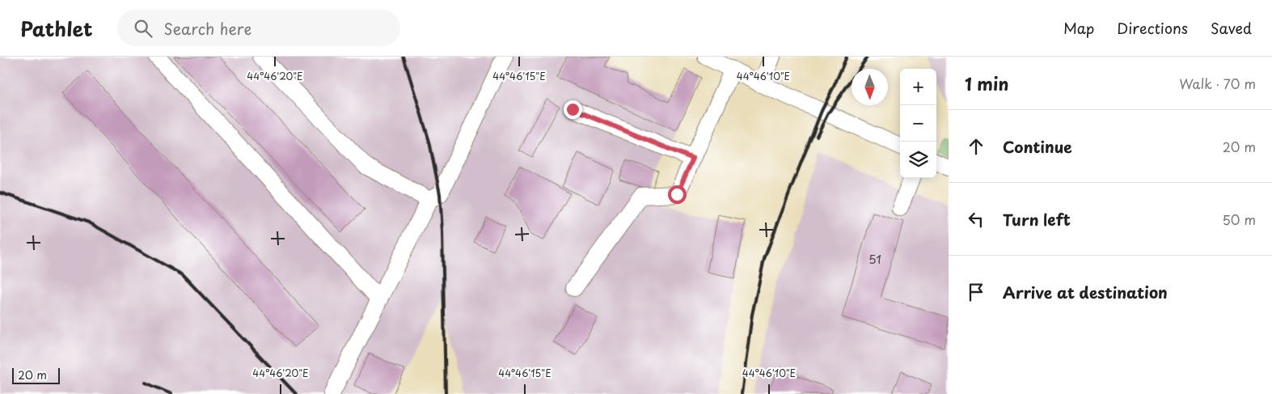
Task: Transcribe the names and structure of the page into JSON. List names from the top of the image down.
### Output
{
  "house_numbers": ["51"],
  "scale_bar": "20 m",
  "north": "bottom",
  "page": {
    "header": "Pathlet",
    "search": "Search here",
    "nav": ["Map", "Directions", "Saved"],
    "heading": ["1 min", "Walk · 70 m"],
    "map_buttons": ["+", "−"],
    "list": [
      ["Continue", "20 m"],
      ["Turn left", "50 m"],
      "Arrive at destination"
    ],
    "scale": "20 m"
  },
  "coordinates": ["44°46'20\"E", "44°46'15\"E", "44°46'10\"E"]
}
